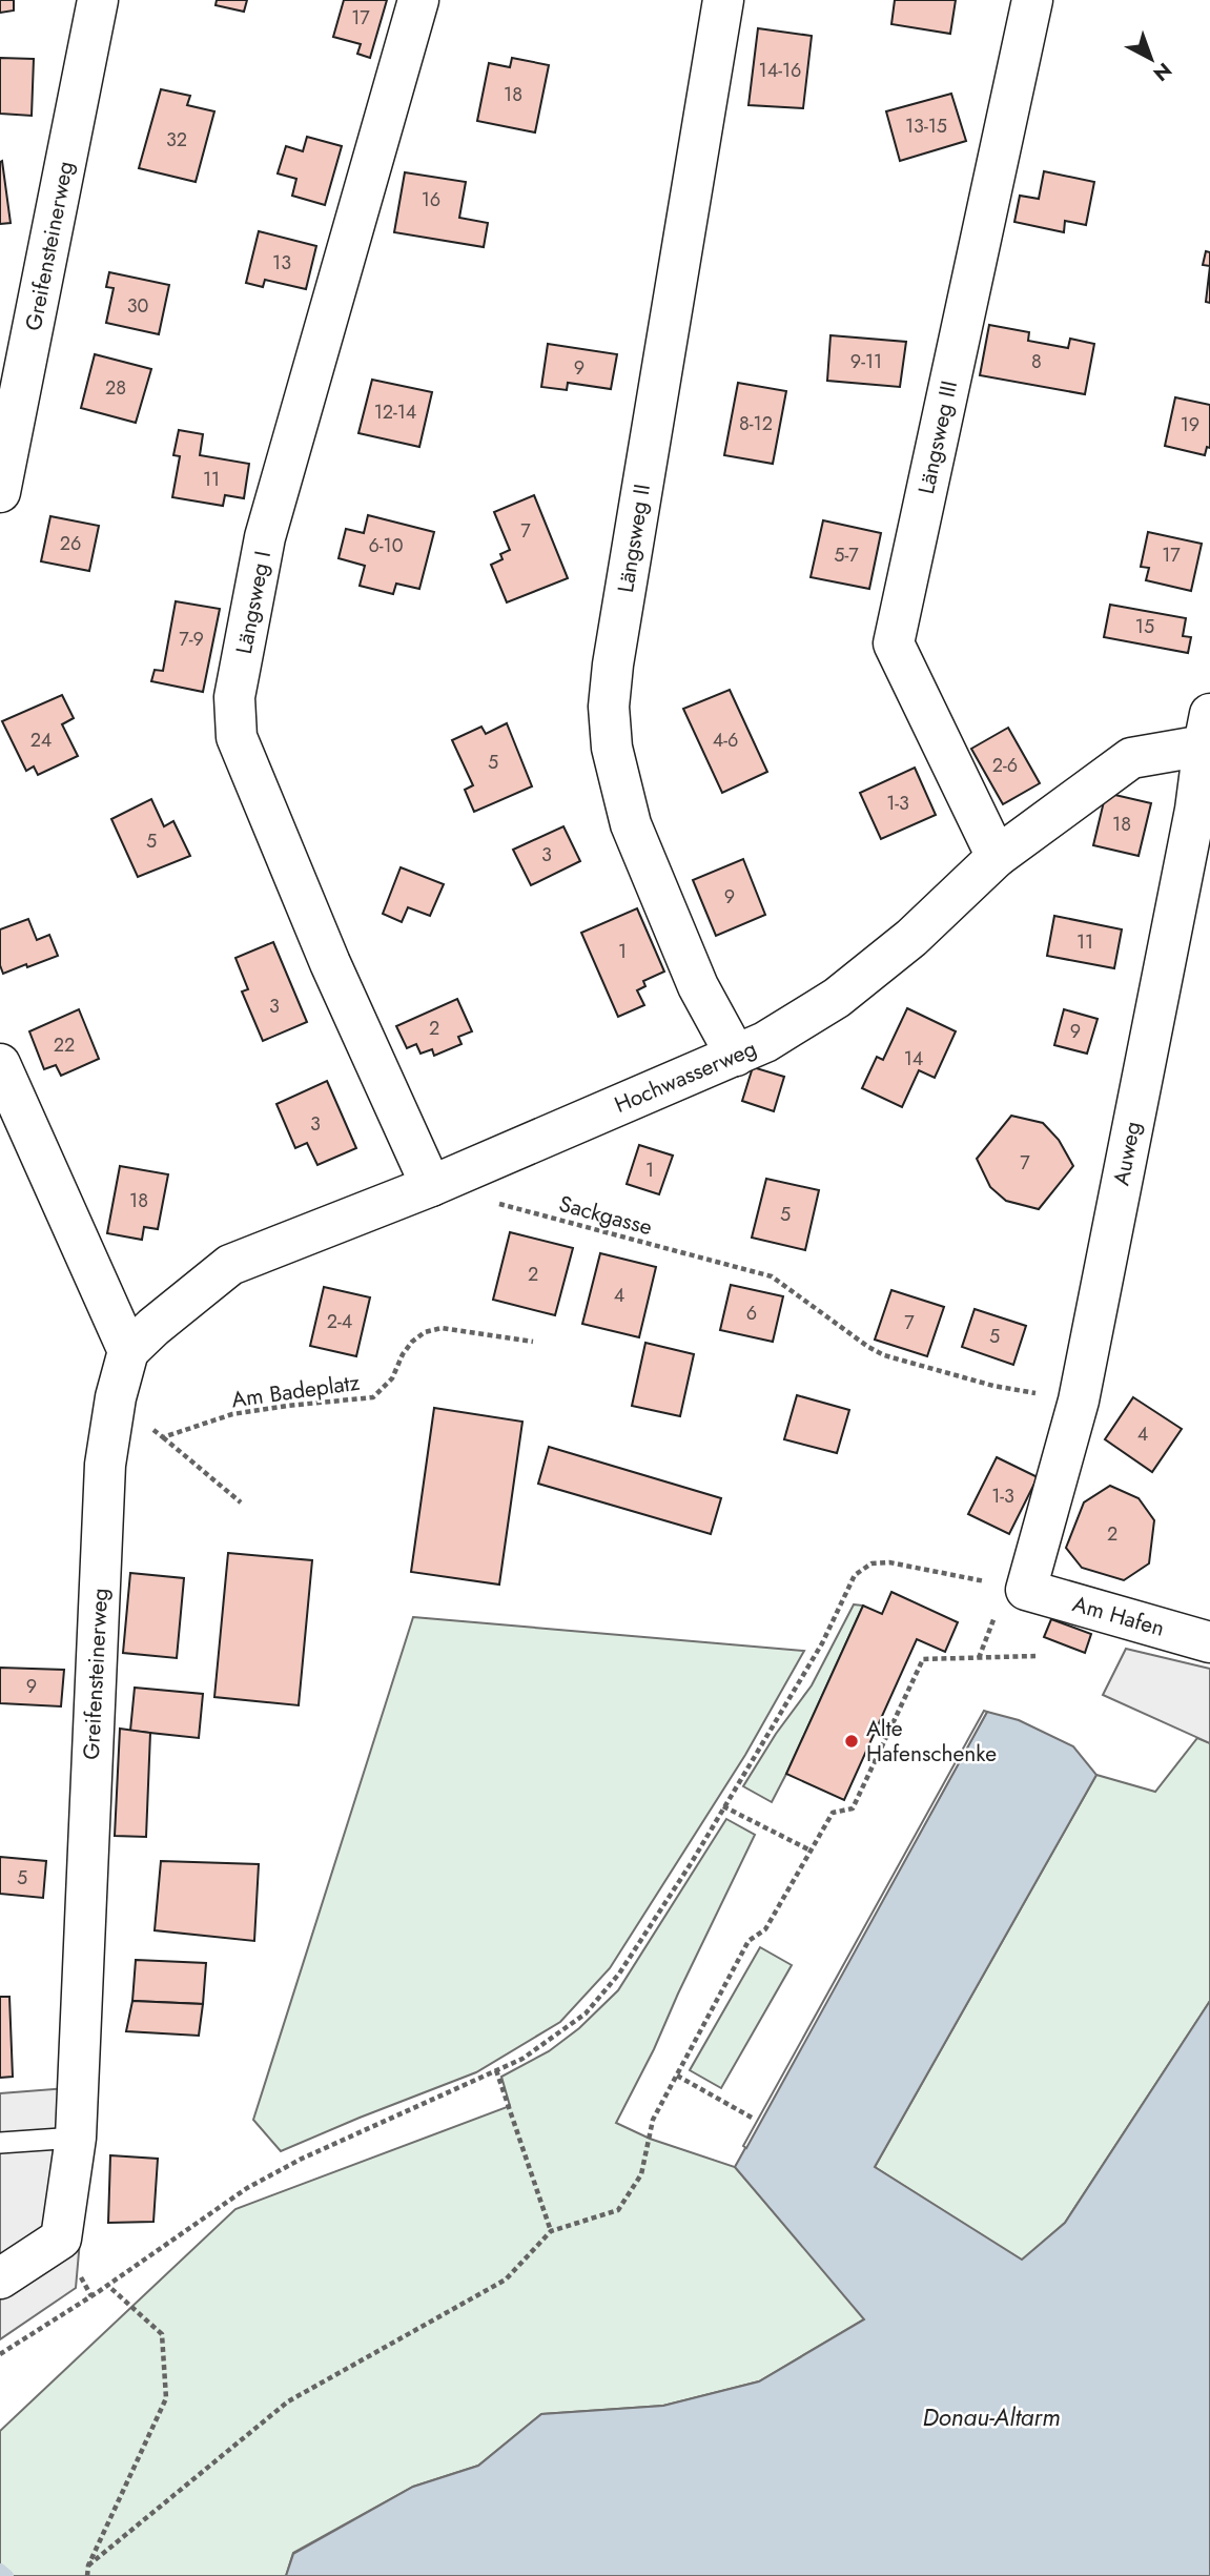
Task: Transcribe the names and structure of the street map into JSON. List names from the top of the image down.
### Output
{
  "streets": {
    "street": [
      "Greifensteinerweg",
      "Längsweg III",
      "Längsweg II",
      "Längsweg I",
      "Hochwasserweg",
      "Auweg",
      "Am Hafen"
    ],
    "path": ["Sackgasse", "Am Badeplatz"]
  },
  "crossings": [
    ["Greifensteinerweg", "Hochwasserweg"],
    ["Längsweg III", "Hochwasserweg"],
    ["Längsweg II", "Hochwasserweg"],
    ["Längsweg I", "Hochwasserweg"],
    ["Längsweg I", "Sackgasse"],
    ["Hochwasserweg", "Auweg"],
    ["Hochwasserweg", "Sackgasse"],
    ["Auweg", "Sackgasse"],
    ["Auweg", "Am Hafen"]
  ],
  "water": ["Donau-Altarm"],
  "places": ["Alte Hafenschenke"],
  "house_numbers": [
    "17",
    "14-16",
    "18",
    "13-15",
    "32",
    "16",
    "13",
    "30",
    "9-11",
    "8",
    "9",
    "28",
    "12-14",
    "8-12",
    "19",
    "11",
    "7",
    "26",
    "6-10",
    "5-7",
    "17",
    "15",
    "7-9",
    "24",
    "4-6",
    "5",
    "2-6",
    "1-3",
    "18",
    "5",
    "3",
    "9",
    "11",
    "1",
    "3",
    "2",
    "9",
    "22",
    "14",
    "3",
    "7",
    "1",
    "18",
    "5",
    "2",
    "4",
    "6",
    "2-4",
    "7",
    "5",
    "4",
    "1-3",
    "2",
    "9",
    "5"
  ],
  "north": "bottom right"
}
